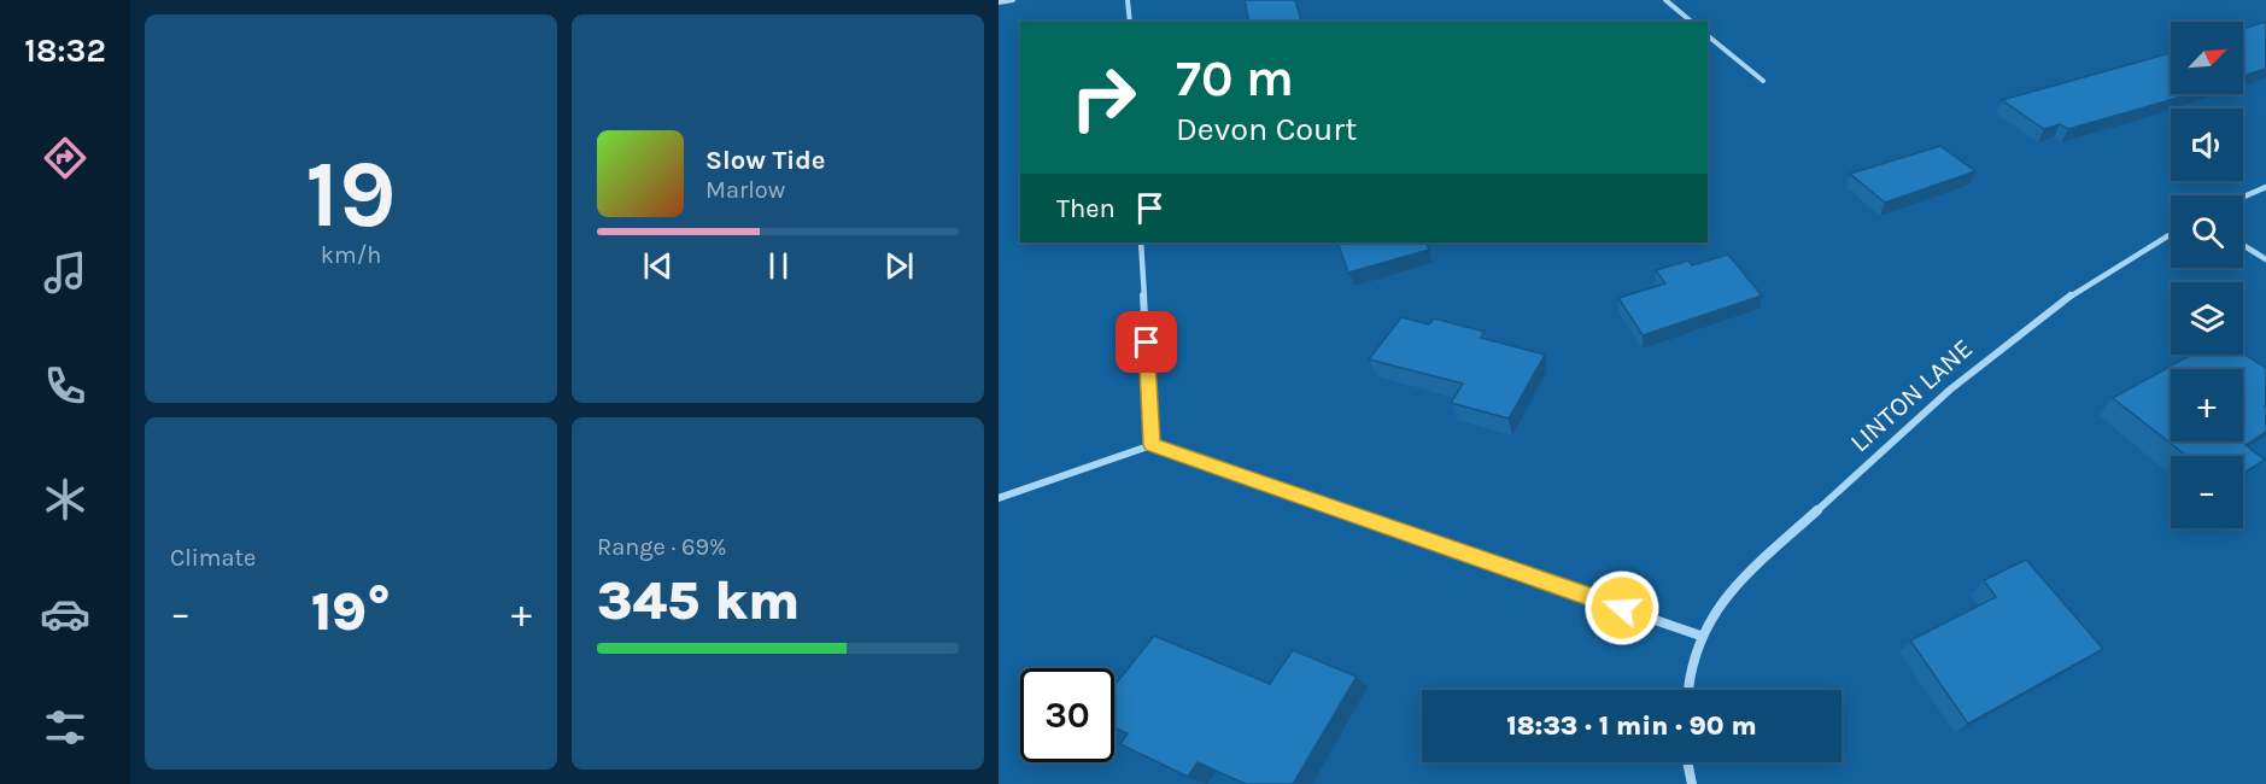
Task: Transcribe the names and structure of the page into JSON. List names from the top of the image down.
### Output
{
  "streets": {
    "street": ["LINTON LANE"]
  },
  "north": "top right",
  "page": {
    "tabs": "18:32",
    "tile": [
      ["19", "km/h"],
      "Climate",
      ["Range · 69%", "345 km"]
    ],
    "map_buttons": ["+", "−"],
    "turn": ["70 m", "Devon Court"],
    "song": ["Slow Tide", "Marlow"],
    "then": "Then",
    "heat": ["−", "19°", "+"],
    "limit": "30",
    "trip": "18:33 · 1 min · 90 m"
  }
}
